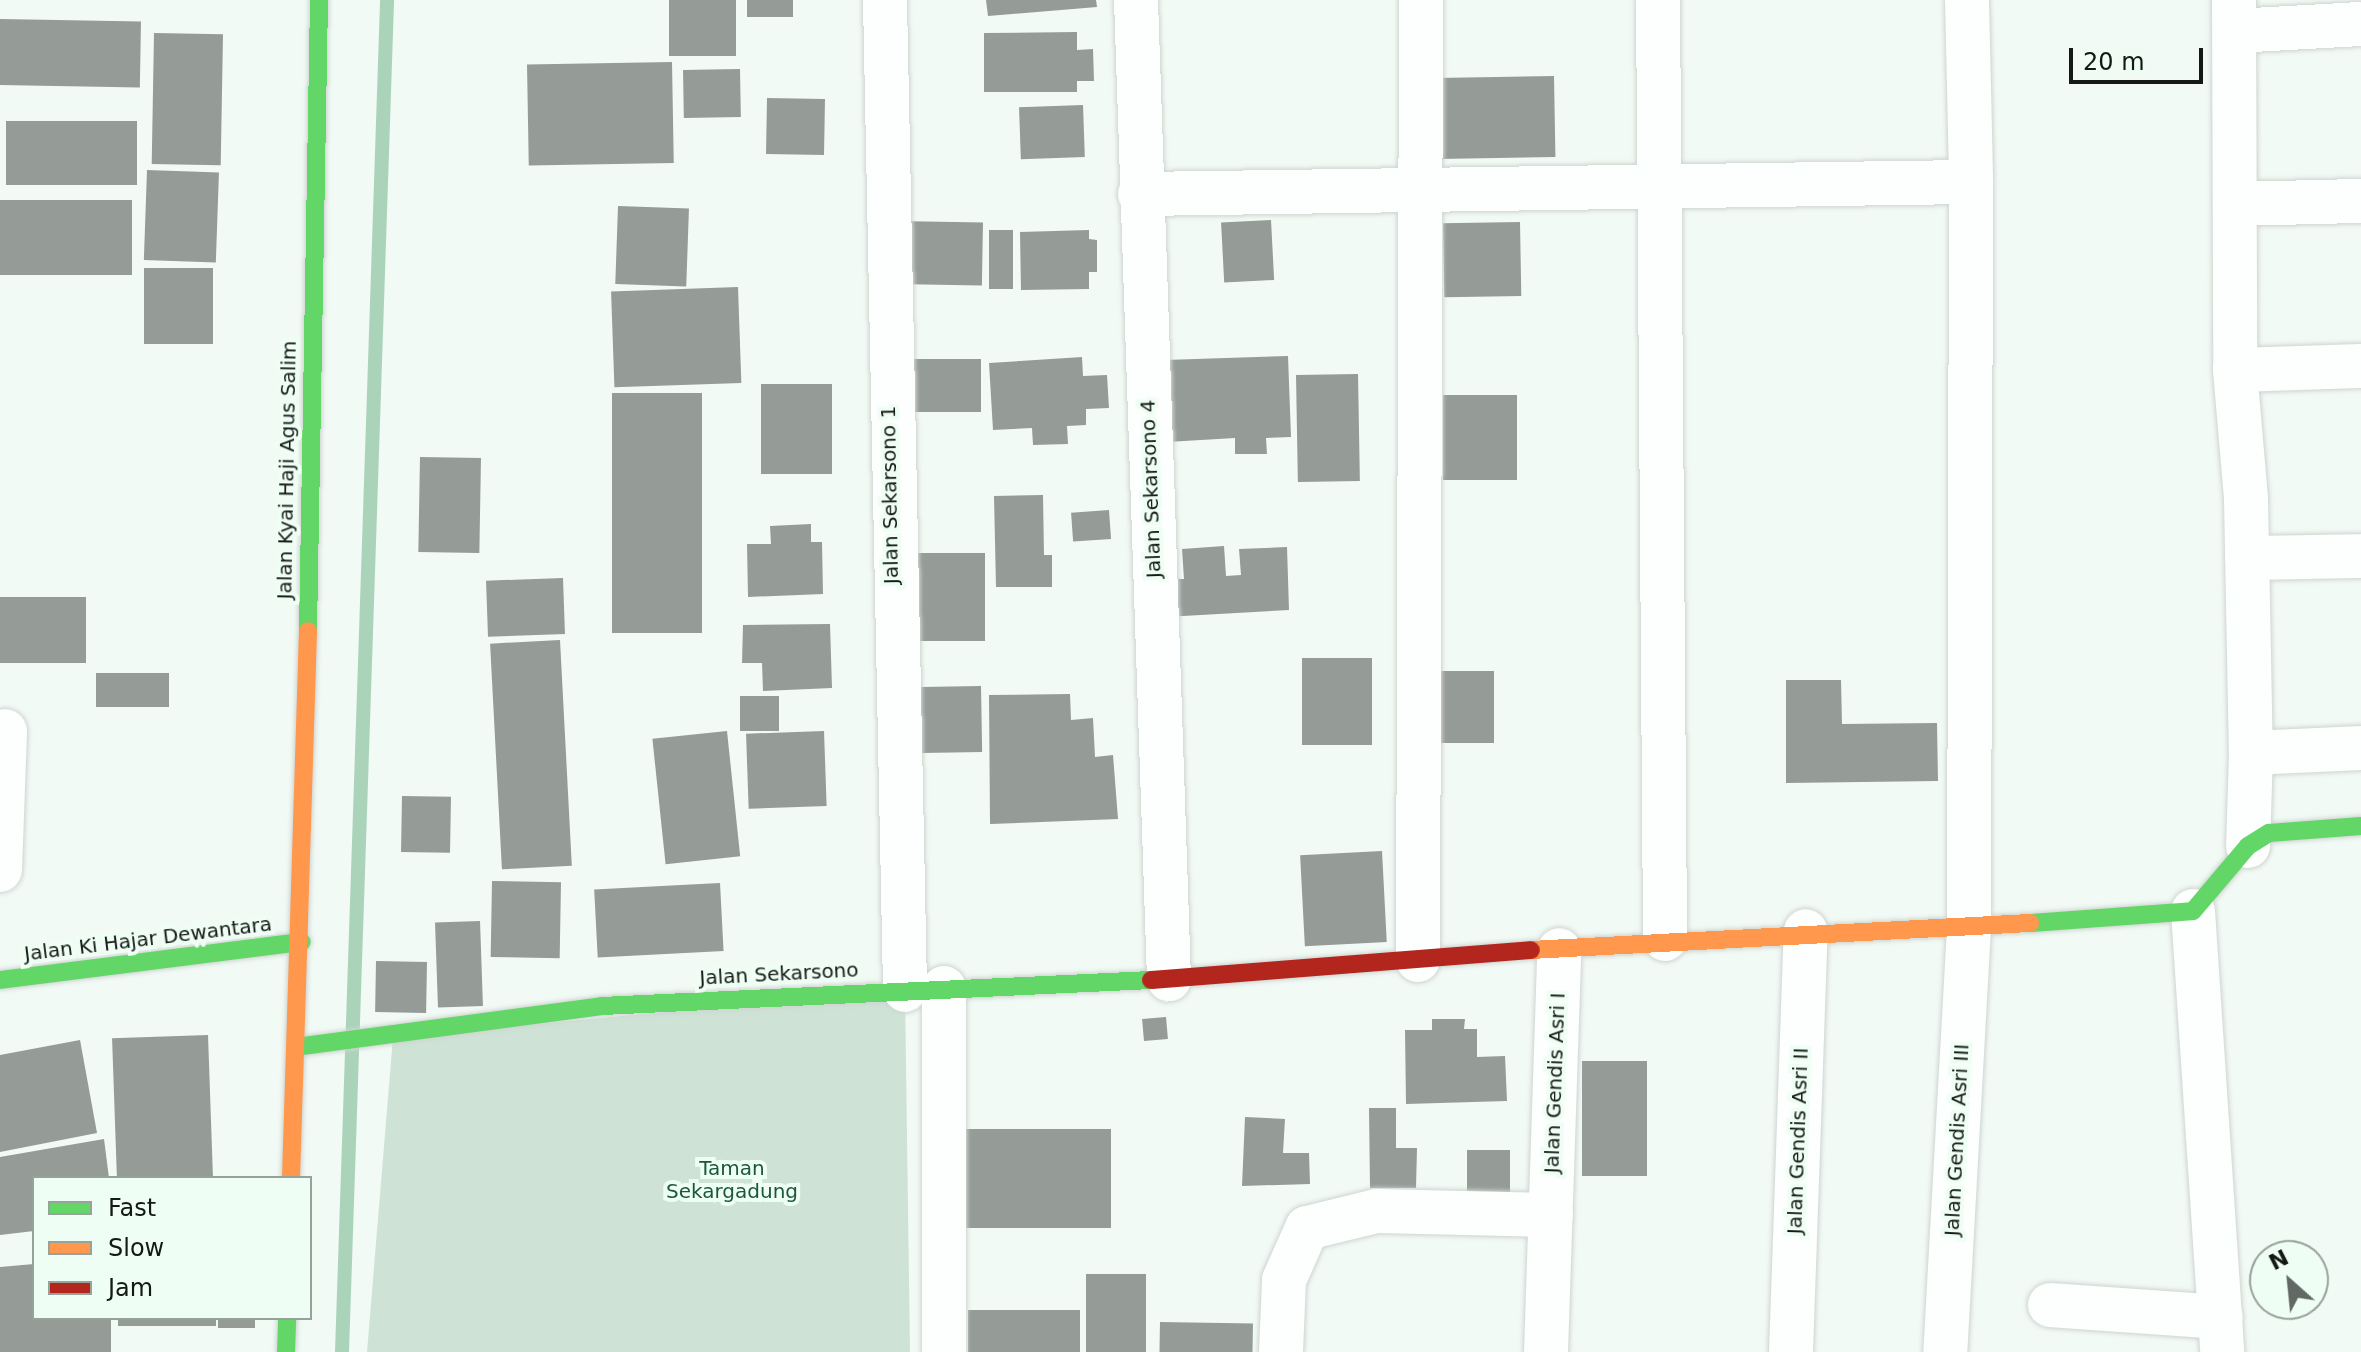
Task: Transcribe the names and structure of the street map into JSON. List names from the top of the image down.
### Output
{
  "streets": {
    "street": [
      "Jalan Kyai Haji Agus Salim",
      "Jalan Sekarsono 4",
      "Jalan Sekarsono 1",
      "Jalan Ki Hajar Dewantara",
      "Jalan Sekarsono",
      "Jalan Gendis Asri I",
      "Jalan Gendis Asri III",
      "Jalan Gendis Asri II"
    ]
  },
  "crossings": [
    ["Jalan Kyai Haji Agus Salim", "Jalan Ki Hajar Dewantara"],
    ["Jalan Kyai Haji Agus Salim", "Jalan Sekarsono"],
    ["Jalan Sekarsono 4", "Jalan Sekarsono"],
    ["Jalan Sekarsono 1", "Jalan Sekarsono"],
    ["Jalan Sekarsono", "Jalan Gendis Asri I"],
    ["Jalan Sekarsono", "Jalan Gendis Asri III"],
    ["Jalan Sekarsono", "Jalan Gendis Asri II"]
  ],
  "parks": ["Taman Sekargadung"],
  "legend": ["Fast", "Slow", "Jam"],
  "scale_bar": "20 m",
  "north": "top left"
}
